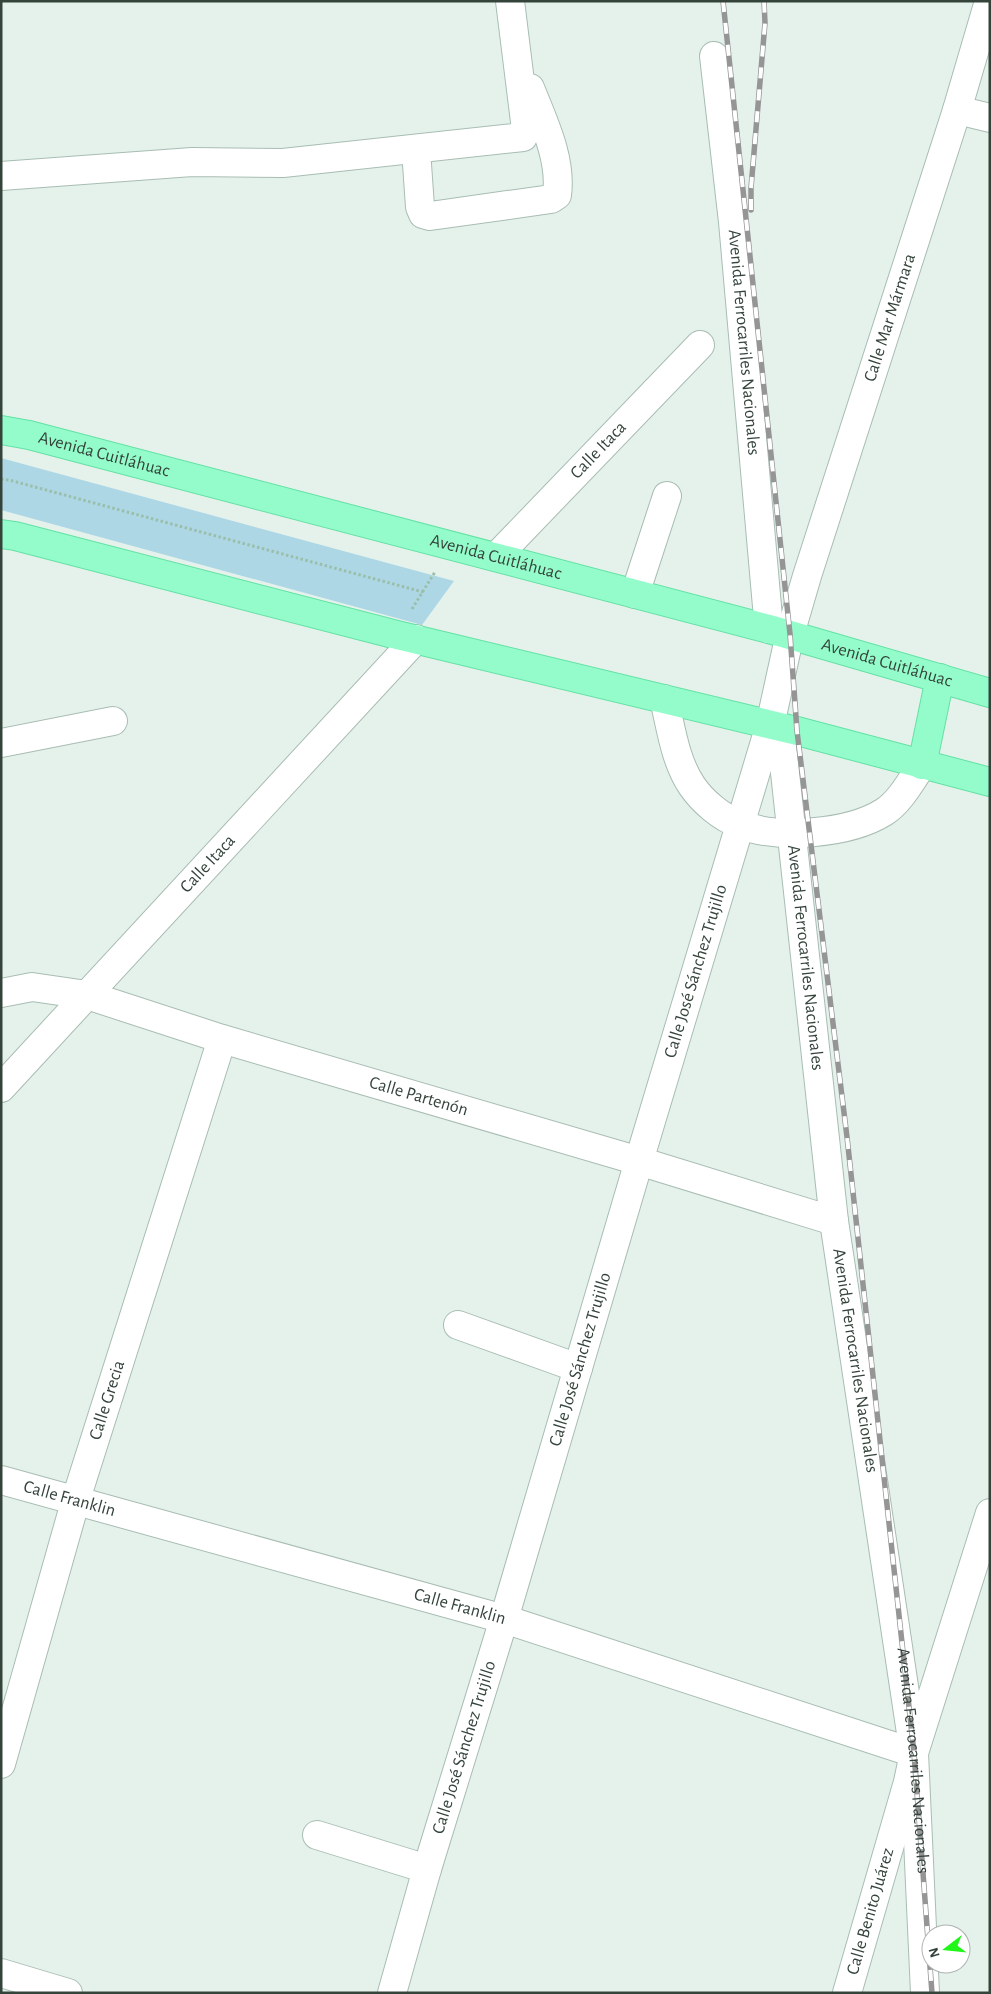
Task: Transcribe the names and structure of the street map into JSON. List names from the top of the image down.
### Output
{
  "streets": {
    "main road": ["Avenida Cuitláhuac"],
    "street": [
      "Calle Mar Mármara",
      "Avenida Ferrocarriles Nacionales",
      "Calle Itaca",
      "Calle José Sánchez Trujillo",
      "Calle Partenón",
      "Calle Grecia",
      "Calle Franklin",
      "Calle Benito Juárez"
    ]
  },
  "crossings": [
    ["Calle Mar Mármara", "Avenida Ferrocarriles Nacionales"],
    ["Calle Mar Mármara", "Avenida Cuitláhuac"],
    ["Avenida Ferrocarriles Nacionales", "Avenida Cuitláhuac"],
    ["Avenida Ferrocarriles Nacionales", "Calle José Sánchez Trujillo"],
    ["Avenida Ferrocarriles Nacionales", "Calle Partenón"],
    ["Avenida Ferrocarriles Nacionales", "Calle Franklin"],
    ["Avenida Ferrocarriles Nacionales", "Calle Benito Juárez"],
    ["Calle Itaca", "Avenida Cuitláhuac"],
    ["Calle Itaca", "Calle Partenón"],
    ["Calle José Sánchez Trujillo", "Calle Partenón"],
    ["Calle José Sánchez Trujillo", "Calle Franklin"],
    ["Calle Partenón", "Calle Grecia"],
    ["Calle Grecia", "Calle Franklin"],
    ["Calle Franklin", "Calle Benito Juárez"]
  ],
  "north": "left"
}
